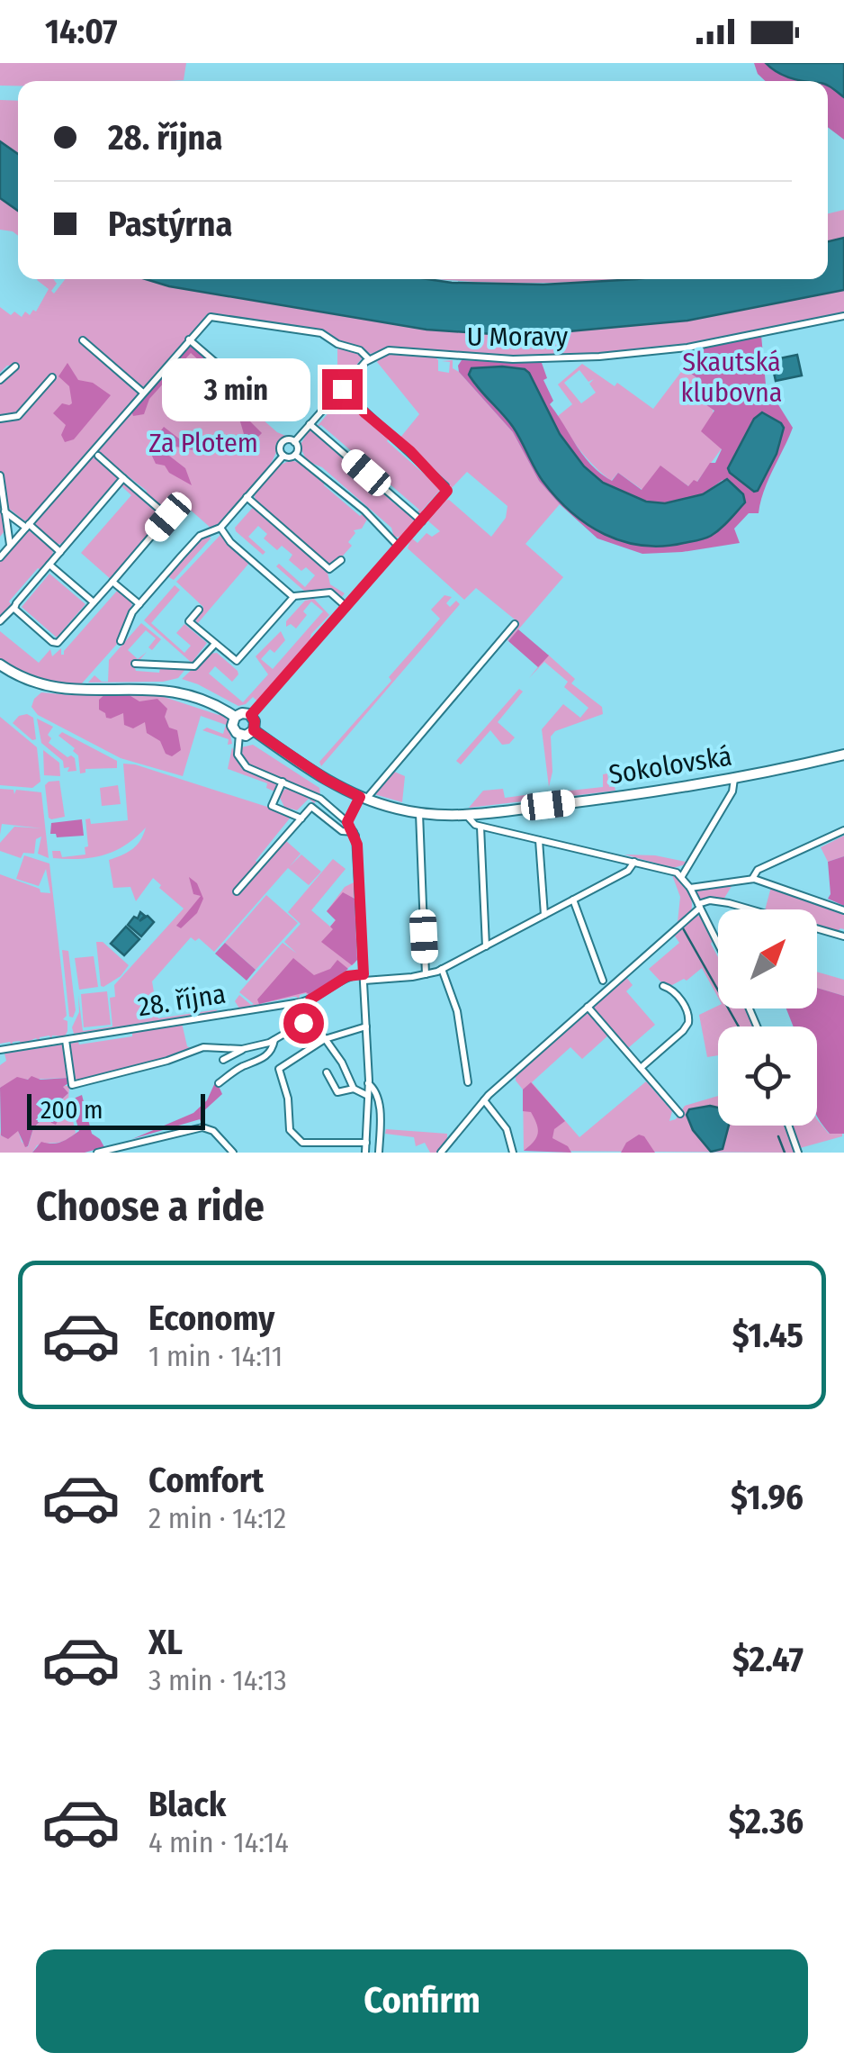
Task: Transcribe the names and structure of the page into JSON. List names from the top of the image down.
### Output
{
  "streets": {
    "main road": ["Sokolovská"],
    "street": ["U Moravy", "28. října"]
  },
  "parks": ["Skautská klubovna", "Za Plotem"],
  "scale_bar": "200 m",
  "north": "top right",
  "page": {
    "status": "14:07",
    "banner": ["28. října", "Pastýrna"],
    "bubble": "3 min",
    "scale": "200 m",
    "heading": "Choose a ride",
    "list": [
      {
        "name": "Economy",
        "note": "1 min · 14:11",
        "value": "$1.45"
      },
      {
        "name": "Comfort",
        "note": "2 min · 14:12",
        "value": "$1.96"
      },
      {
        "name": "XL",
        "note": "3 min · 14:13",
        "value": "$2.47"
      },
      {
        "name": "Black",
        "note": "4 min · 14:14",
        "value": "$2.36"
      }
    ],
    "buttons": "Confirm"
  }
}
